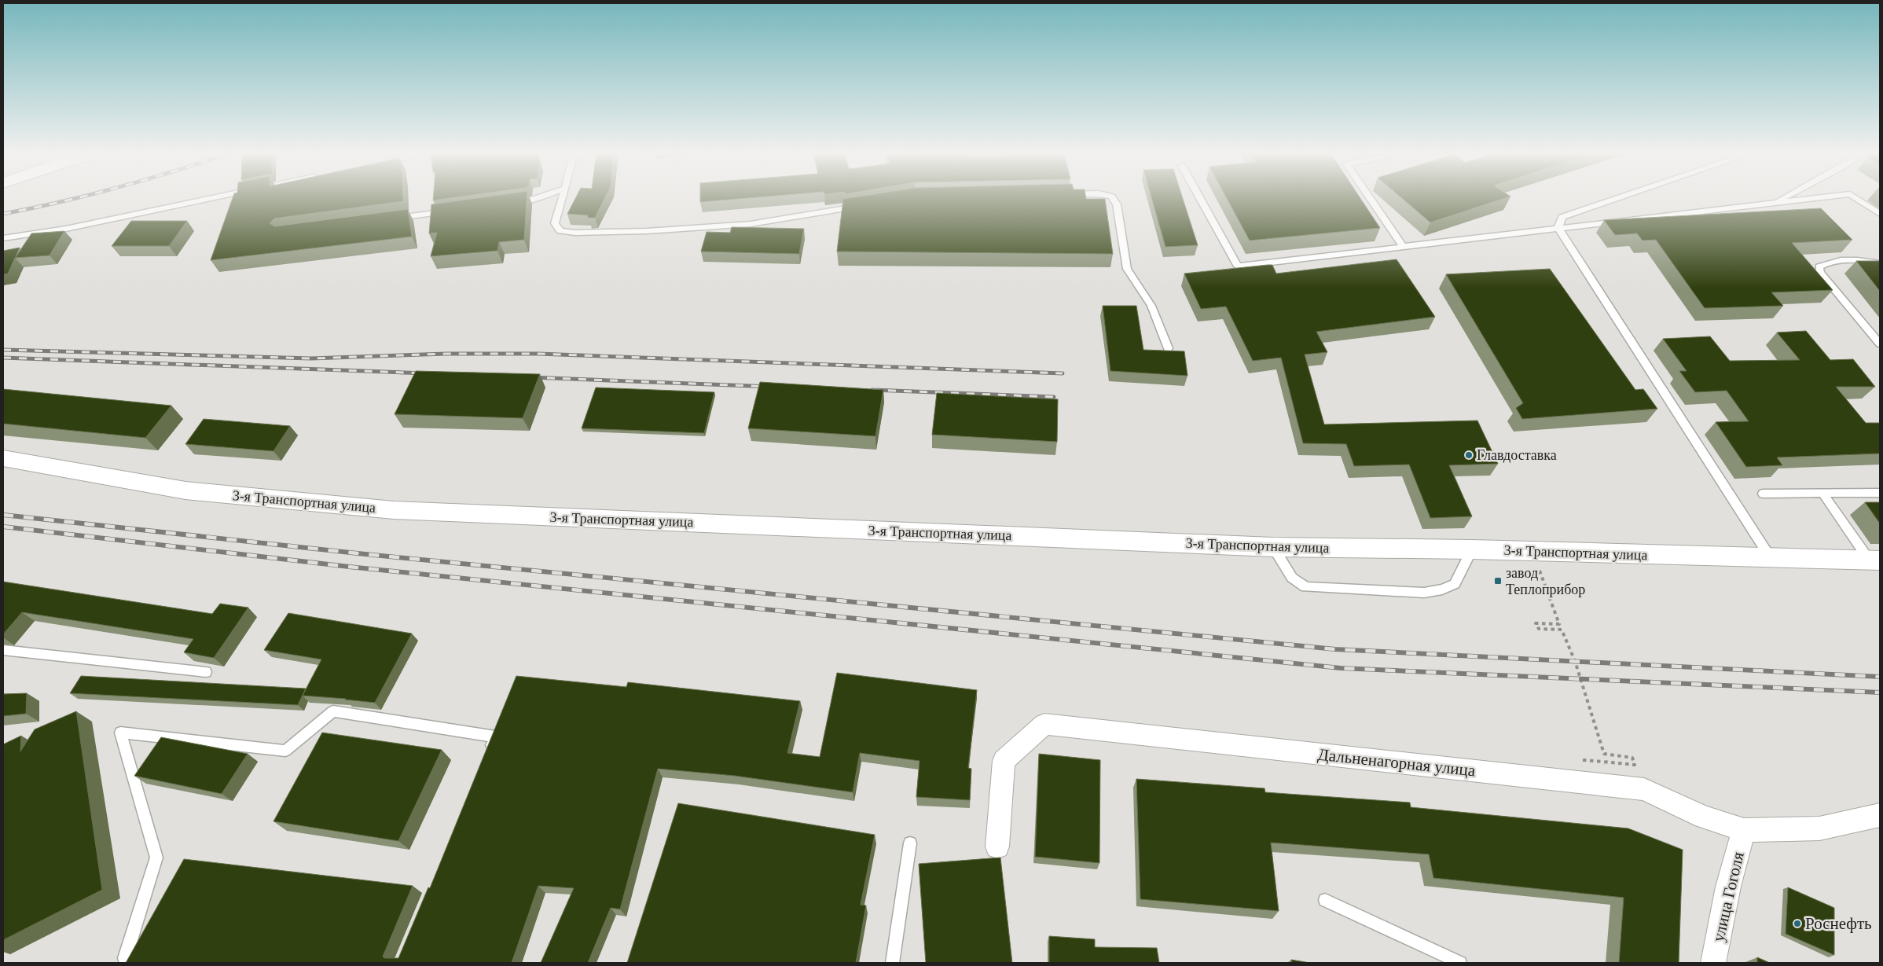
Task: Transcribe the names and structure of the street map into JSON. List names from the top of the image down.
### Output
{
  "streets": {
    "street": ["3-я Транспортная улица", "Дальненагорная улица", "улица Гоголя"]
  },
  "crossings": [
    ["Дальненагорная улица", "улица Гоголя"]
  ],
  "places": {
    "other": ["Главдоставка", "Роснефть"],
    "transit": ["завод Теплоприбор"]
  }
}
